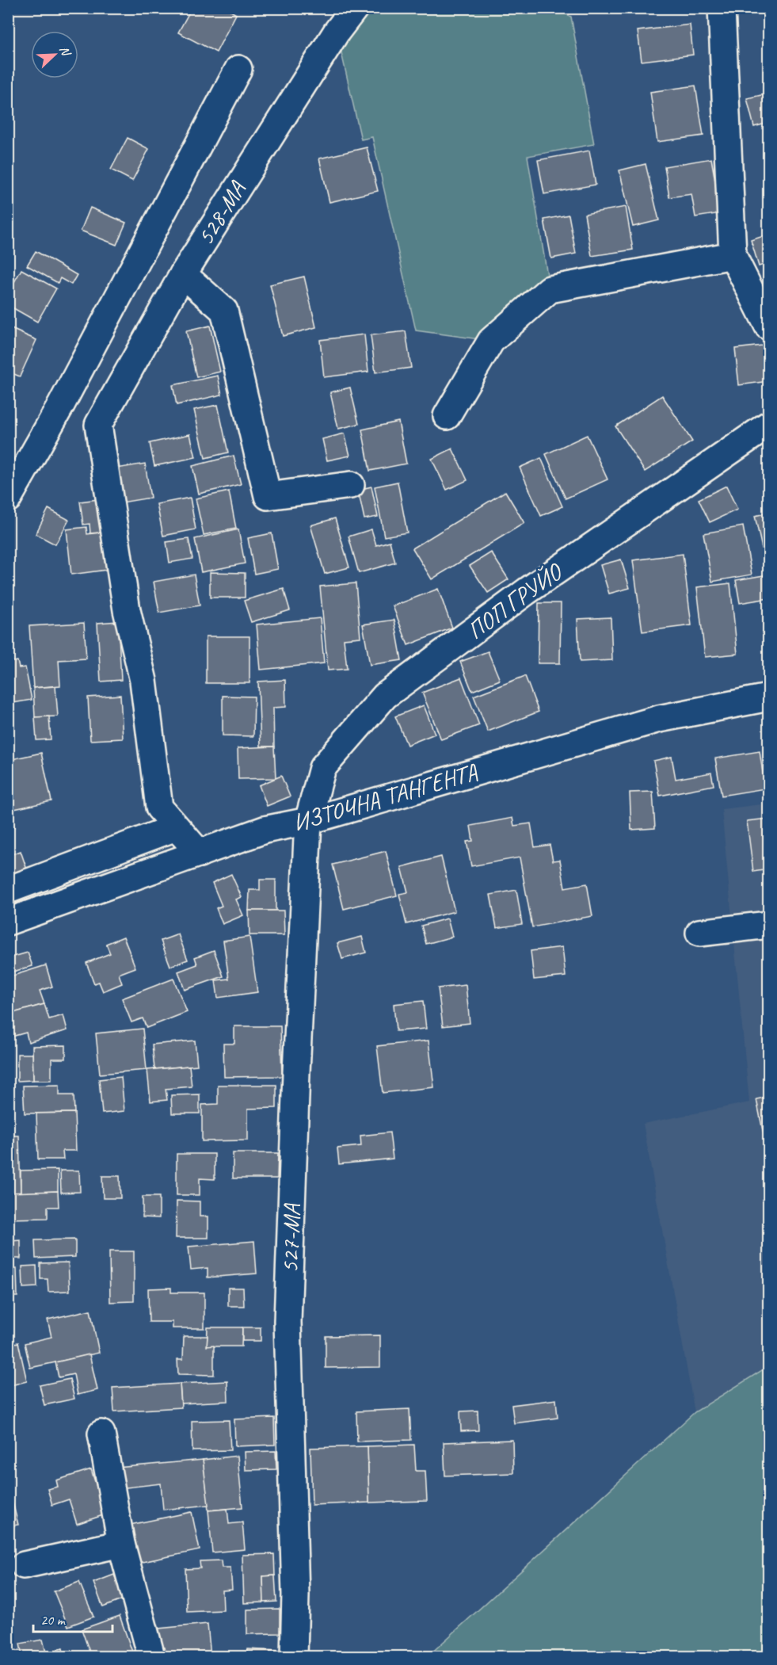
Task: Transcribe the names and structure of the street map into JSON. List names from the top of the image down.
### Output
{
  "streets": {
    "street": [
      "528-МА",
      "ПОП ГРУЙО",
      "ИЗТОЧНА ТАНГЕНТА",
      "527-МА"
    ]
  },
  "crossings": [
    ["ПОП ГРУЙО", "ИЗТОЧНА ТАНГЕНТА"],
    ["ПОП ГРУЙО", "527-МА"],
    ["ИЗТОЧНА ТАНГЕНТА", "527-МА"]
  ],
  "scale_bar": "20 m",
  "north": "top right"
}
